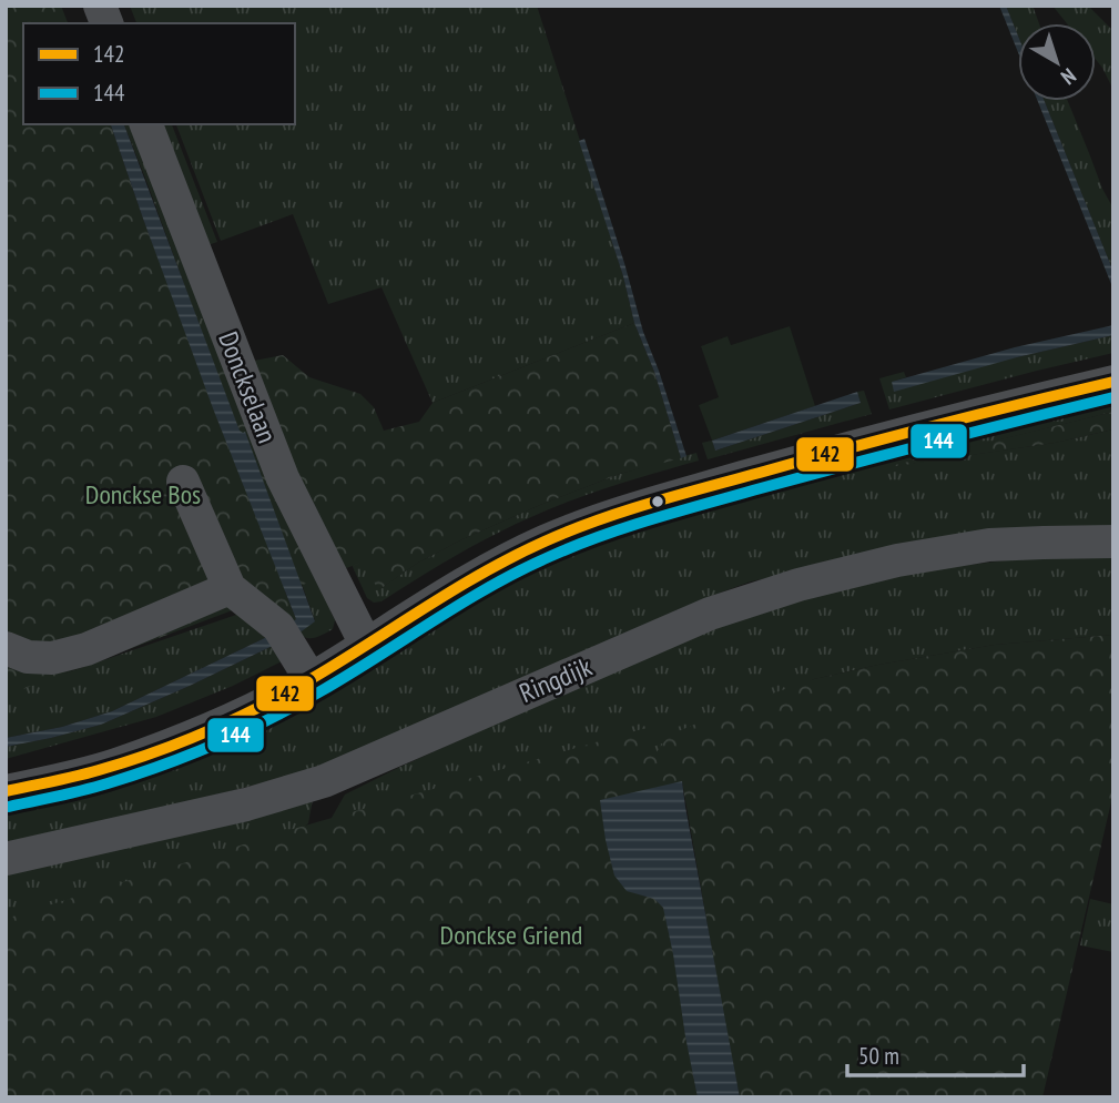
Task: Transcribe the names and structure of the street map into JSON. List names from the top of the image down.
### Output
{
  "streets": {
    "street": ["Donckselaan", "Ringdijk"]
  },
  "parks": ["Donckse Bos", "Donckse Griend"],
  "lines": ["transit line 142", "transit line 144"],
  "legend": ["142", "144"],
  "scale_bar": "50 m",
  "north": "bottom right"
}
